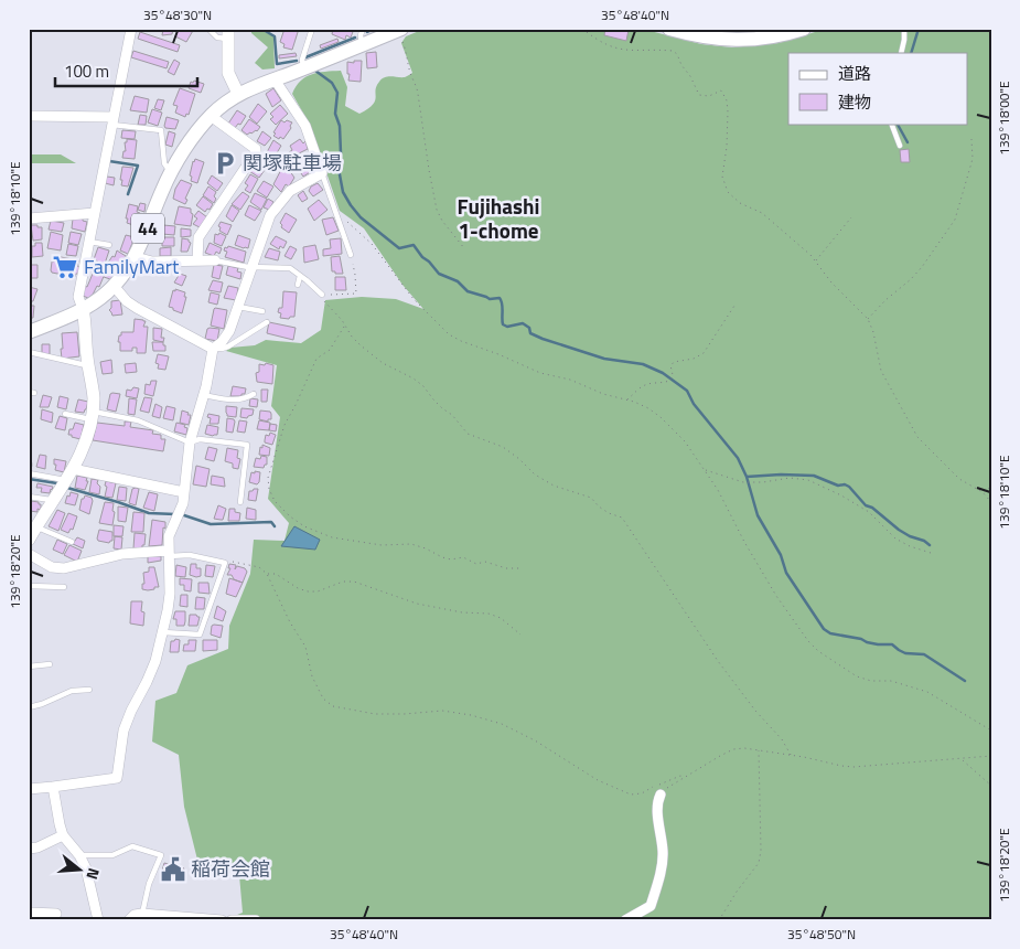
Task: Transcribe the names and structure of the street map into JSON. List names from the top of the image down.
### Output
{
  "streets": {
    "main road": ["44"]
  },
  "districts": ["Fujihashi 1-chome"],
  "places": {
    "parking": ["関塚駐車場"],
    "supermarket": ["FamilyMart"],
    "public building": ["稲荷会館"]
  },
  "legend": ["道路", "建物"],
  "scale_bar": "100 m",
  "north": "right",
  "coordinates": [
    "35°48'30\"N",
    "35°48'40\"N",
    "139°18'00\"E",
    "139°18'10\"E",
    "139°18'20\"E",
    "35°48'50\"N"
  ]
}
